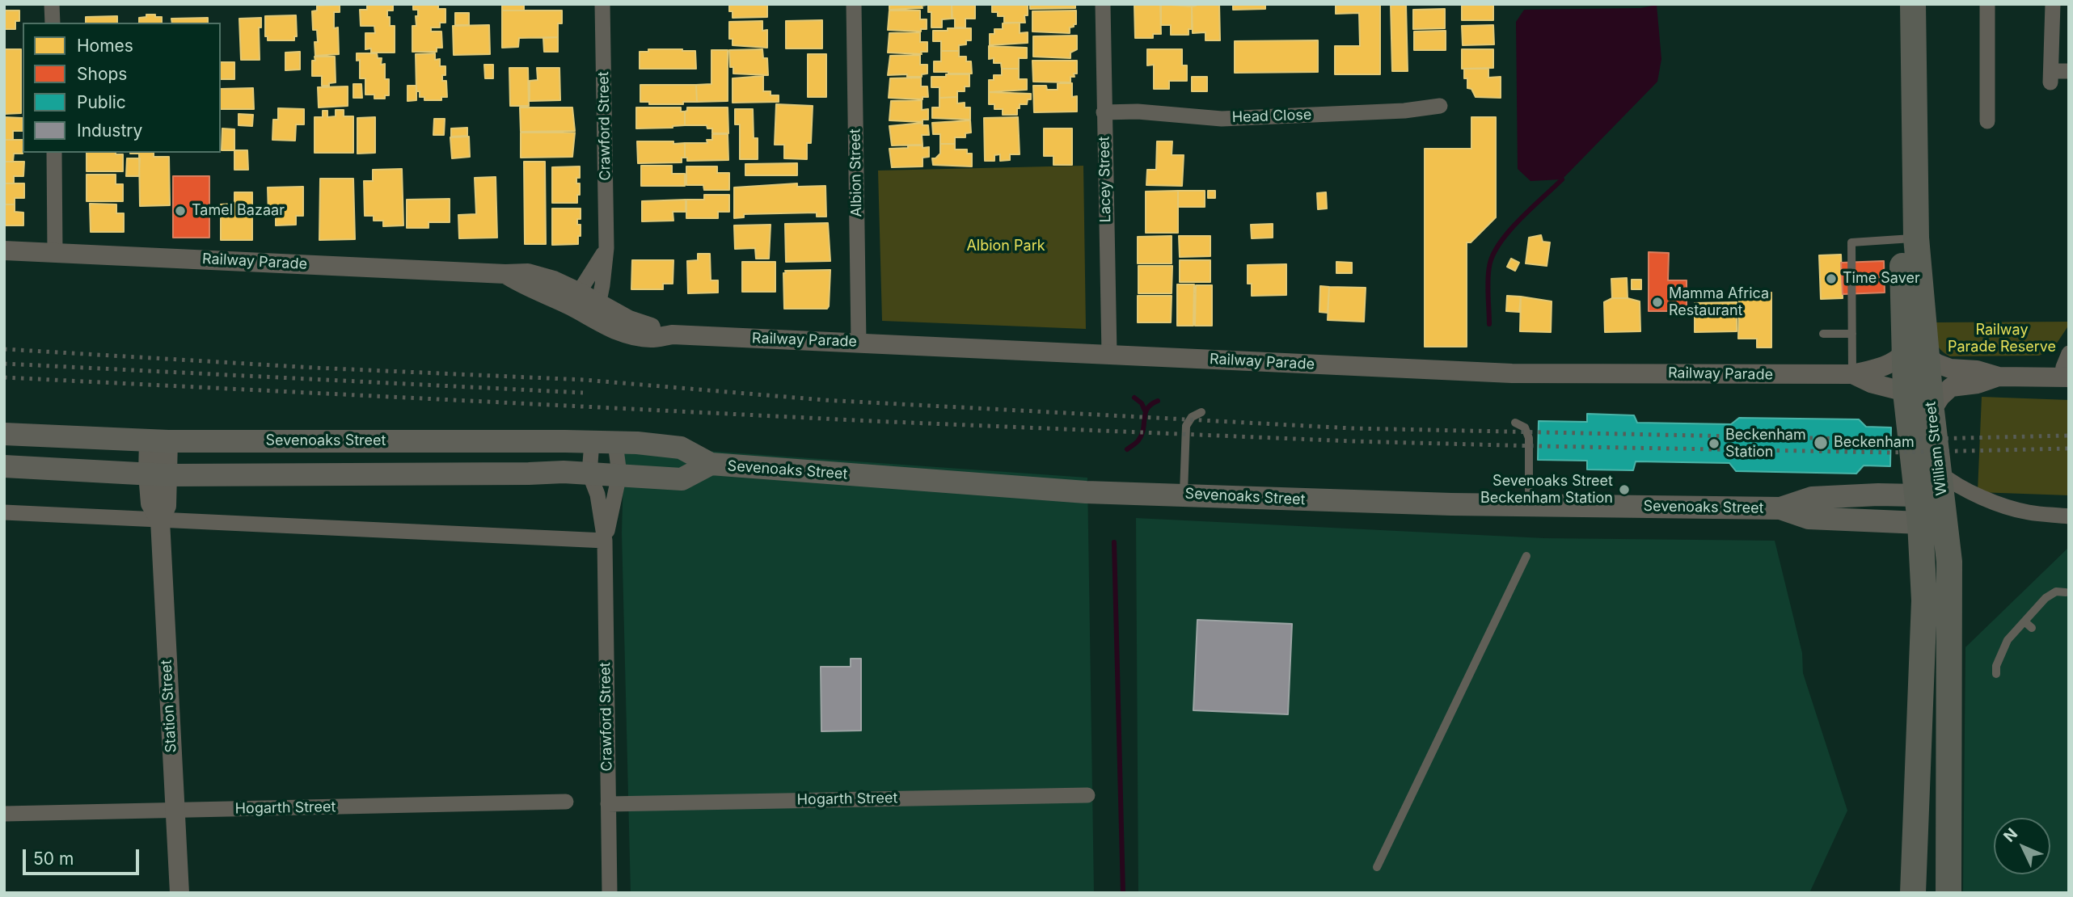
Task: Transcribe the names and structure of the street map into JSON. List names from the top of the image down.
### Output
{
  "streets": {
    "main road": ["Sevenoaks Street", "William Street"],
    "street": [
      "Head Close",
      "Crawford Street",
      "Albion Street",
      "Lacey Street",
      "Railway Parade",
      "Station Street",
      "Hogarth Street"
    ]
  },
  "crossings": [
    ["Head Close", "Lacey Street"],
    ["Crawford Street", "Railway Parade"],
    ["Crawford Street", "Sevenoaks Street"],
    ["Crawford Street", "Hogarth Street"],
    ["Albion Street", "Railway Parade"],
    ["Lacey Street", "Railway Parade"],
    ["Railway Parade", "William Street"],
    ["Sevenoaks Street", "William Street"],
    ["Sevenoaks Street", "Station Street"],
    ["Station Street", "Hogarth Street"]
  ],
  "parks": ["Albion Park", "Railway Parade Reserve"],
  "places": [
    "Tamel Bazaar",
    "Time Saver",
    "Mamma Africa Restaurant",
    "Beckenham",
    "Beckenham Station",
    "Sevenoaks Street Beckenham Station"
  ],
  "legend": [
    "Homes",
    "Shops",
    "Public",
    "Industry"
  ],
  "scale_bar": "50 m",
  "north": "top left"
}
